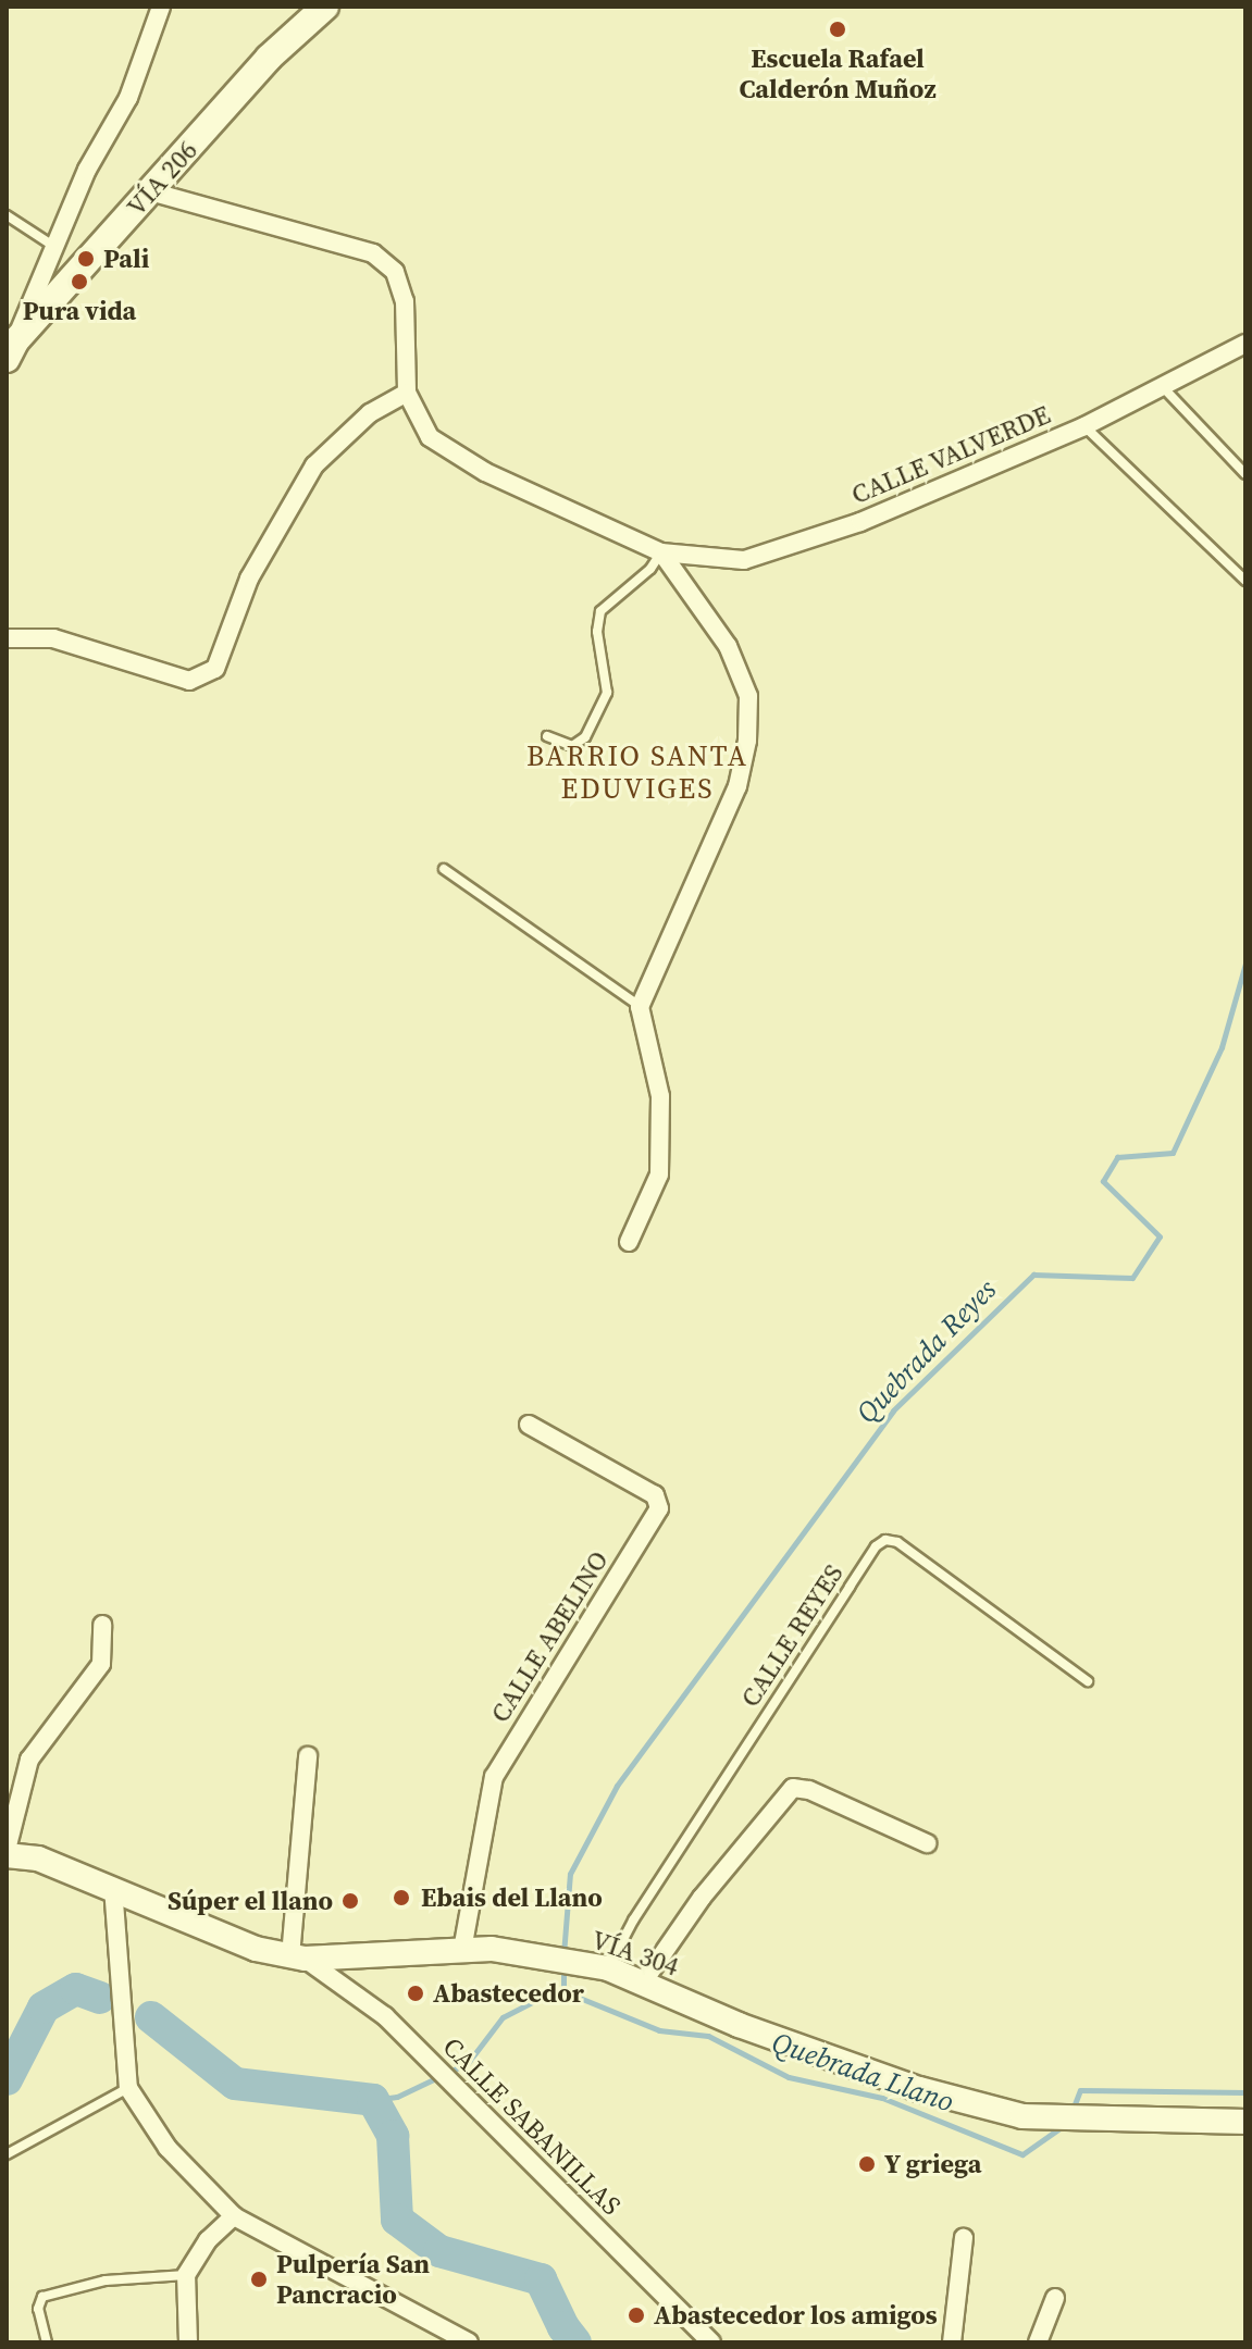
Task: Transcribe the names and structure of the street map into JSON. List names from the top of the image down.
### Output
{
  "streets": {
    "main road": ["VÍA 206"],
    "street": [
      "CALLE VALVERDE",
      "CALLE ABELINO",
      "VÍA 304",
      "CALLE SABANILLAS"
    ],
    "lane": ["CALLE REYES"]
  },
  "crossings": [
    ["VÍA 206", "CALLE VALVERDE"],
    ["CALLE REYES", "VÍA 304"],
    ["CALLE ABELINO", "VÍA 304"],
    ["VÍA 304", "CALLE SABANILLAS"]
  ],
  "districts": ["BARRIO SANTA EDUVIGES"],
  "water": ["Quebrada Reyes", "Quebrada Llano"],
  "places": [
    "Escuela Rafael Calderón Muñoz",
    "Pali",
    "Pura vida",
    "Ebais del Llano",
    "Súper el llano",
    "Abastecedor",
    "Y griega",
    "Pulpería San Pancracio",
    "Abastecedor los amigos"
  ]
}
